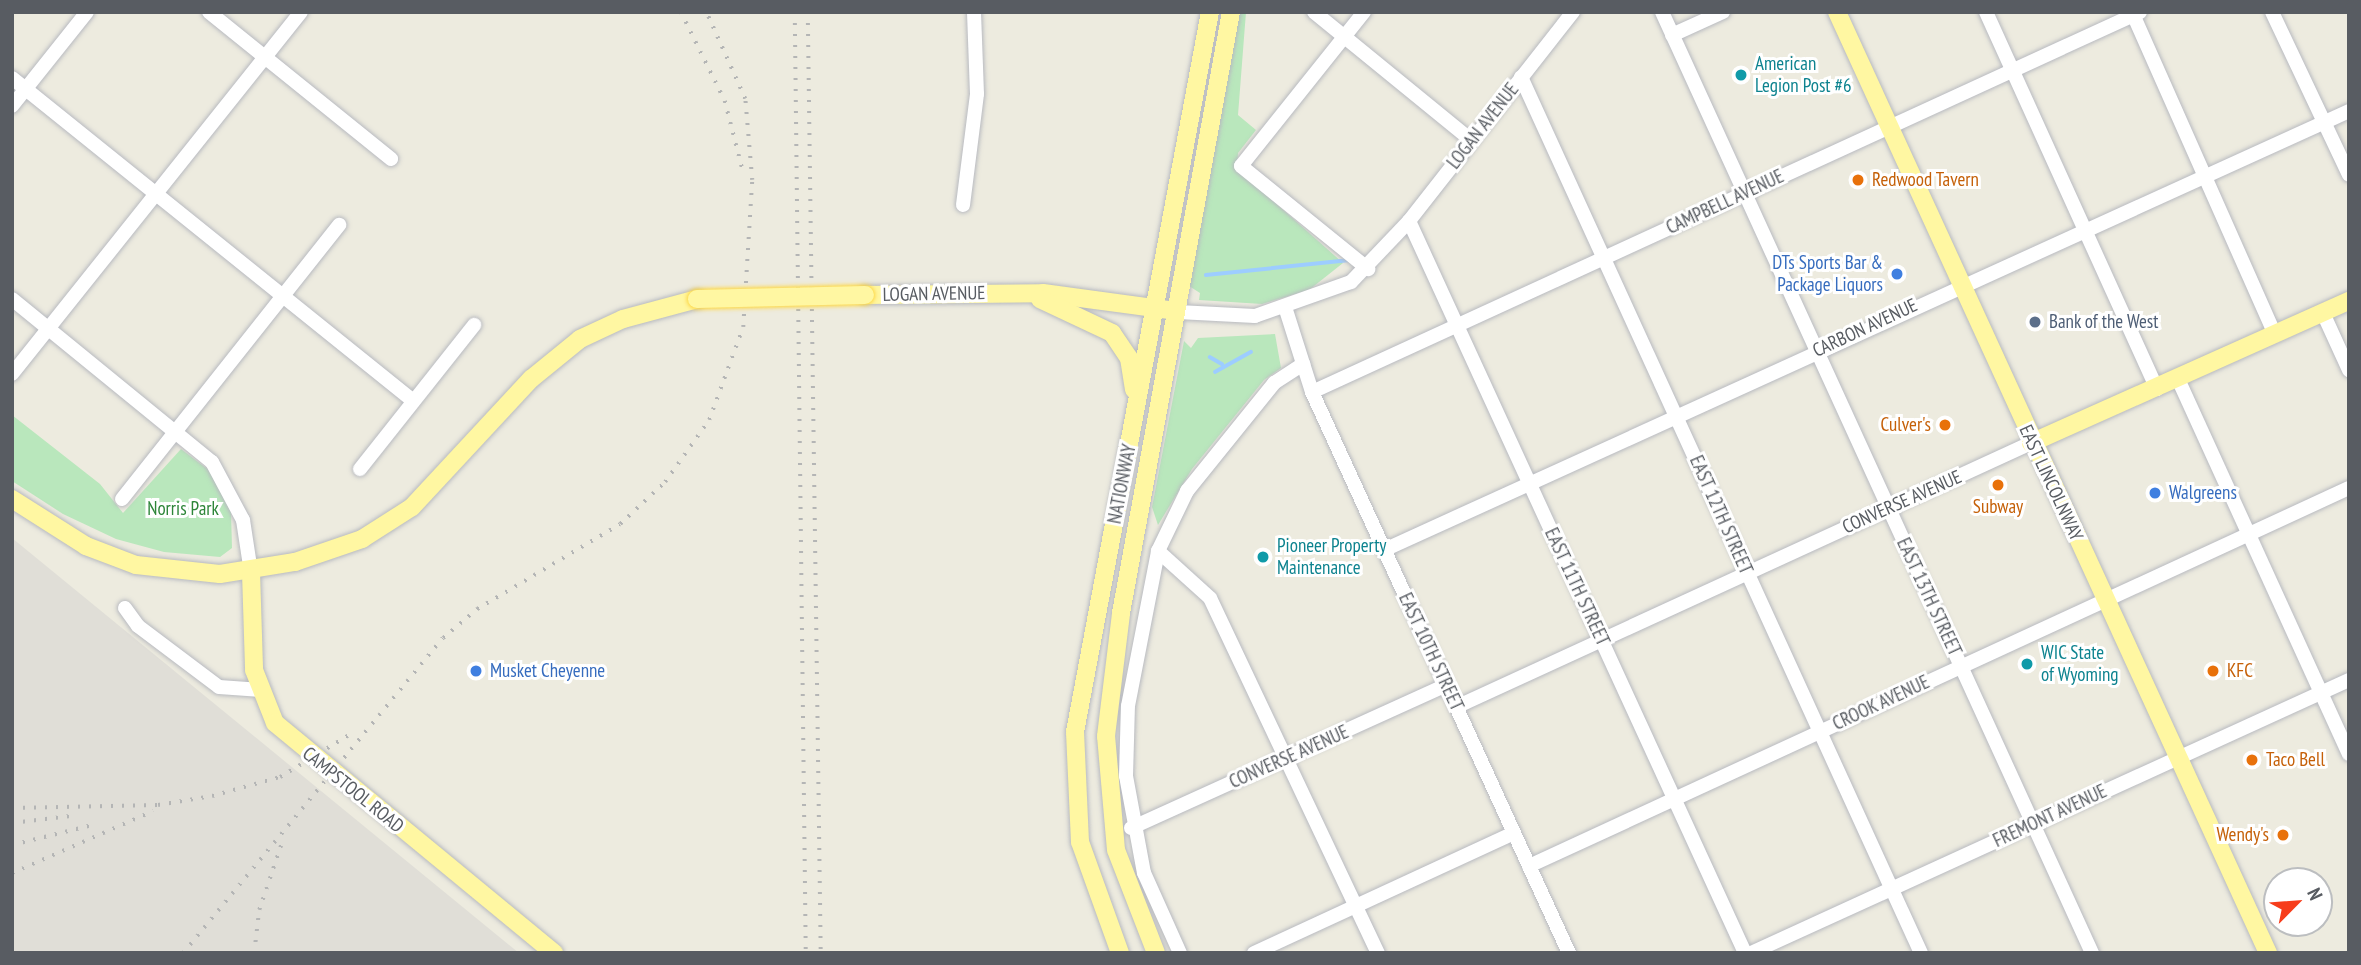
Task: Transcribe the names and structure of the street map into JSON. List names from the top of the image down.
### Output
{
  "streets": {
    "main road": [
      "LOGAN AVENUE",
      "EAST LINCOLNWAY",
      "NATIONWAY",
      "CONVERSE AVENUE",
      "CAMPSTOOL ROAD"
    ],
    "street": [
      "CAMPBELL AVENUE",
      "CARBON AVENUE",
      "EAST 12TH STREET",
      "EAST 11TH STREET",
      "EAST 13TH STREET",
      "EAST 10TH STREET",
      "CROOK AVENUE",
      "FREMONT AVENUE"
    ]
  },
  "crossings": [
    ["LOGAN AVENUE", "NATIONWAY"],
    ["LOGAN AVENUE", "EAST 12TH STREET"],
    ["LOGAN AVENUE", "EAST 11TH STREET"],
    ["LOGAN AVENUE", "EAST 10TH STREET"],
    ["LOGAN AVENUE", "CAMPSTOOL ROAD"],
    ["CAMPBELL AVENUE", "EAST LINCOLNWAY"],
    ["CAMPBELL AVENUE", "EAST 12TH STREET"],
    ["CAMPBELL AVENUE", "EAST 11TH STREET"],
    ["CAMPBELL AVENUE", "EAST 13TH STREET"],
    ["CAMPBELL AVENUE", "EAST 10TH STREET"],
    ["CARBON AVENUE", "EAST LINCOLNWAY"],
    ["CARBON AVENUE", "EAST 12TH STREET"],
    ["CARBON AVENUE", "EAST 11TH STREET"],
    ["CARBON AVENUE", "EAST 13TH STREET"],
    ["CARBON AVENUE", "EAST 10TH STREET"],
    ["EAST LINCOLNWAY", "CONVERSE AVENUE"],
    ["EAST LINCOLNWAY", "CROOK AVENUE"],
    ["EAST LINCOLNWAY", "FREMONT AVENUE"],
    ["CONVERSE AVENUE", "EAST 12TH STREET"],
    ["CONVERSE AVENUE", "EAST 11TH STREET"],
    ["CONVERSE AVENUE", "EAST 13TH STREET"],
    ["CONVERSE AVENUE", "EAST 10TH STREET"],
    ["EAST 12TH STREET", "CROOK AVENUE"],
    ["EAST 12TH STREET", "FREMONT AVENUE"],
    ["EAST 11TH STREET", "CROOK AVENUE"],
    ["EAST 13TH STREET", "CROOK AVENUE"],
    ["EAST 13TH STREET", "FREMONT AVENUE"],
    ["EAST 10TH STREET", "CROOK AVENUE"]
  ],
  "parks": ["Norris Park"],
  "places": [
    "American Legion Post #6",
    "Redwood Tavern",
    "DTs Sports Bar & Package Liquors",
    "Bank of the West",
    "Culver's",
    "Subway",
    "Walgreens",
    "Pioneer Property Maintenance",
    "WIC State of Wyoming",
    "Musket Cheyenne",
    "KFC",
    "Taco Bell",
    "Wendy's"
  ],
  "north": "top right"
}
